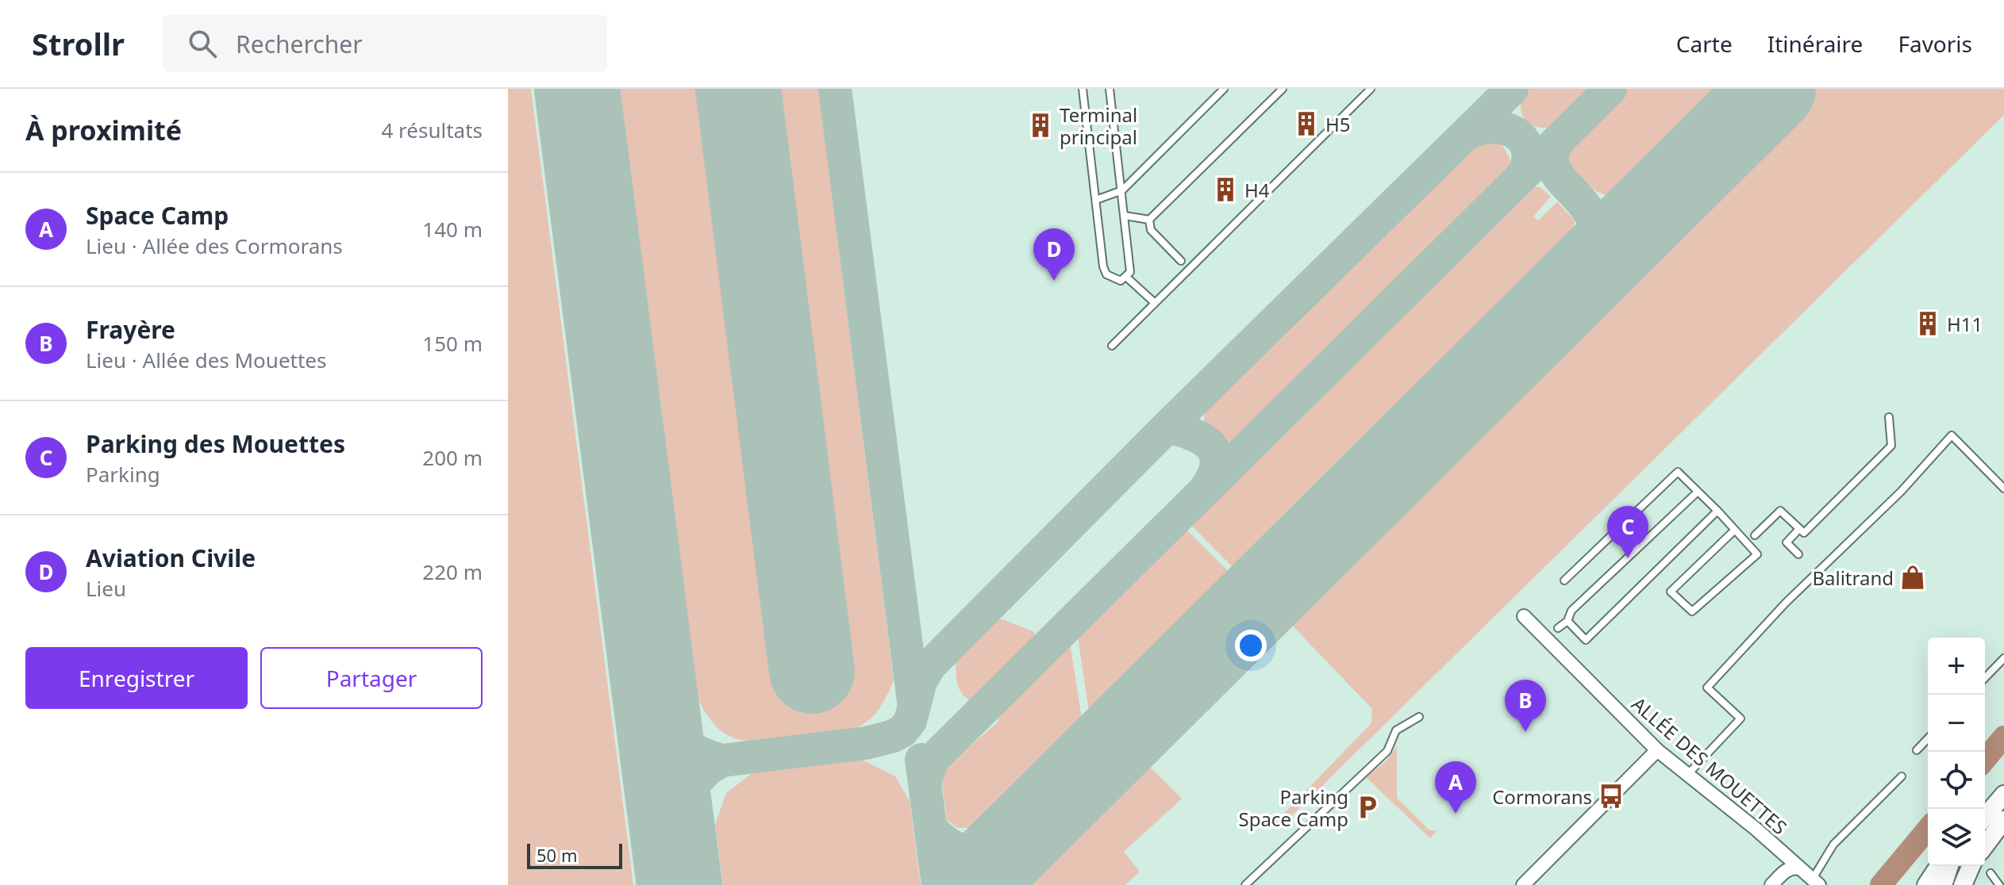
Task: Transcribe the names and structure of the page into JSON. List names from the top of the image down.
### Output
{
  "streets": {
    "street": ["ALLÉE DES MOUETTES"]
  },
  "places": {
    "building": [
      "H5",
      "Terminal principal",
      "H4",
      "H11"
    ],
    "shop": ["Balitrand"],
    "bus stop": ["Cormorans"],
    "parking": ["Parking Space Camp"]
  },
  "scale_bar": "50 m",
  "page": {
    "header": "Strollr",
    "search": "Rechercher",
    "nav": ["Carte", "Itinéraire", "Favoris"],
    "heading": ["À proximité", "4 résultats"],
    "list": [
      {
        "mark": "A",
        "name": "Space Camp",
        "note": "Lieu · Allée des Cormorans",
        "value": "140 m"
      },
      {
        "mark": "B",
        "name": "Frayère",
        "note": "Lieu · Allée des Mouettes",
        "value": "150 m"
      },
      {
        "mark": "C",
        "name": "Parking des Mouettes",
        "note": "Parking",
        "value": "200 m"
      },
      {
        "mark": "D",
        "name": "Aviation Civile",
        "note": "Lieu",
        "value": "220 m"
      }
    ],
    "pins": [
      "D",
      "C",
      "B",
      "A"
    ],
    "buttons": ["Enregistrer", "Partager"],
    "map_buttons": ["+", "−"],
    "scale": "50 m"
  }
}
